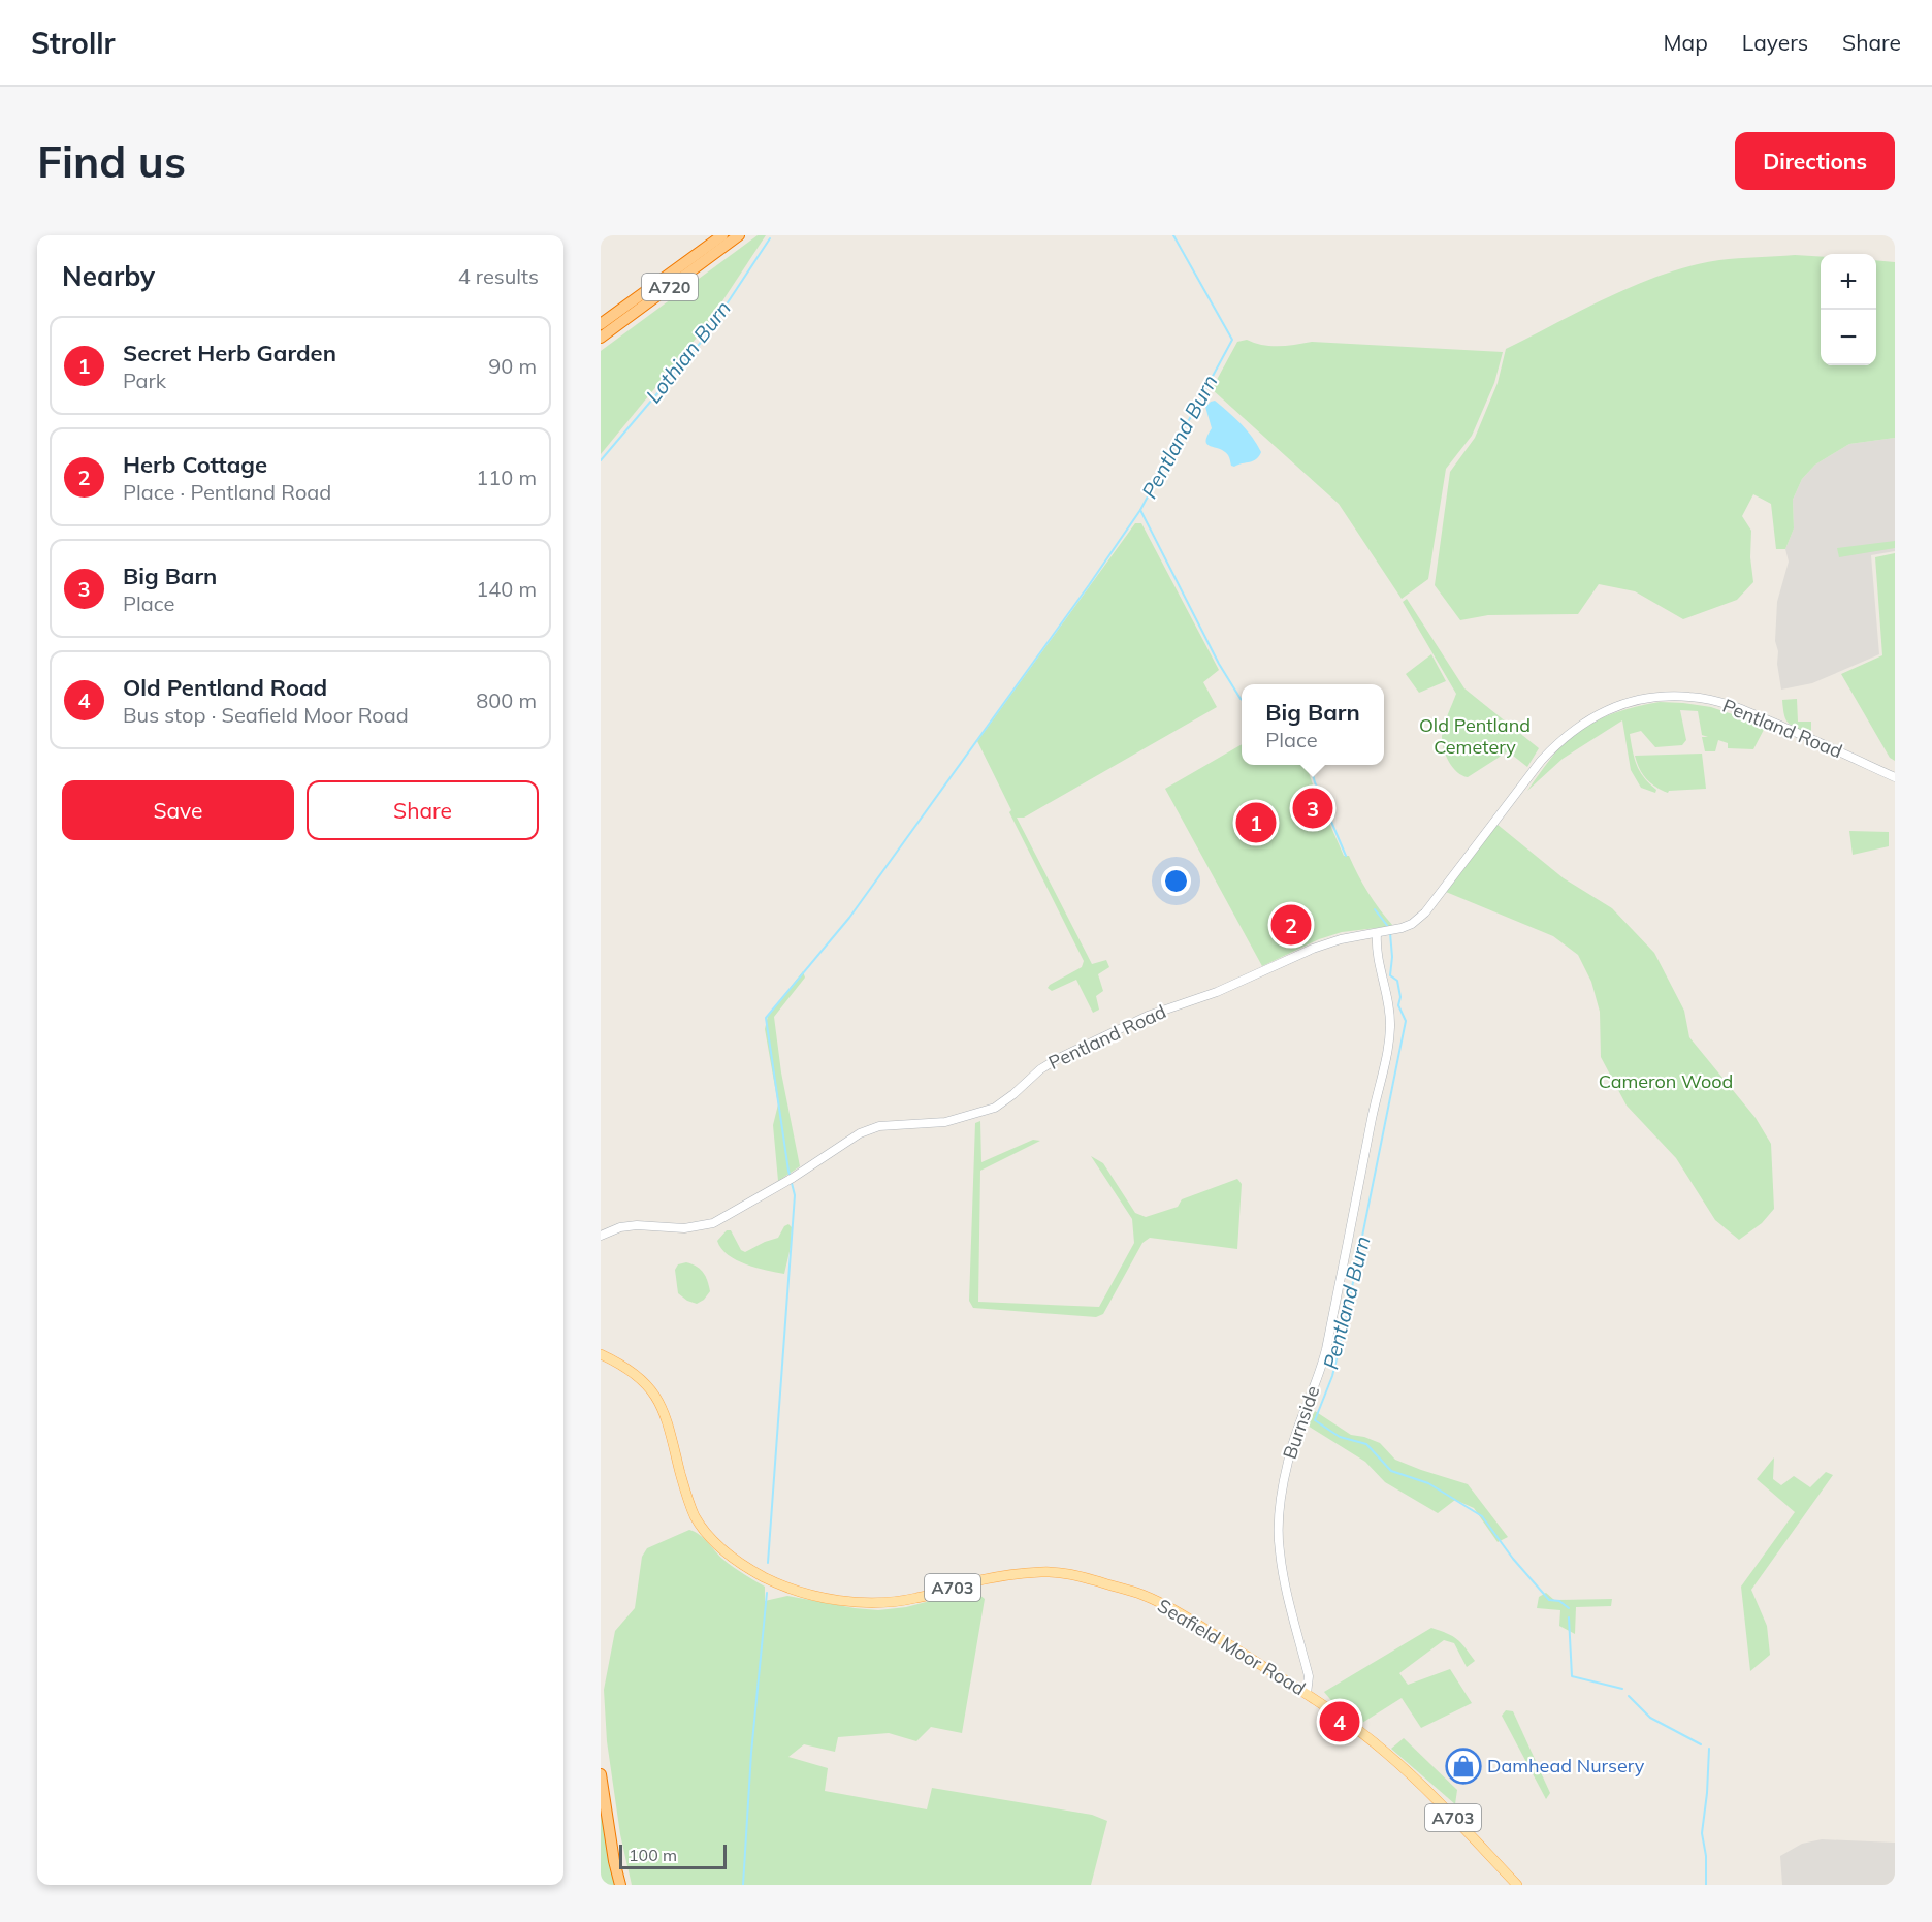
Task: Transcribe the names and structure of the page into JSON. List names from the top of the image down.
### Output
{
  "streets": {
    "highway": ["A720"],
    "main road": ["A703", "Seafield Moor Road"],
    "street": ["Pentland Road", "Burnside"]
  },
  "crossings": [
    ["Pentland Road", "Burnside"],
    ["Burnside", "Seafield Moor Road"]
  ],
  "water": ["Lothian Burn", "Pentland Burn"],
  "parks": ["Old Pentland Cemetery", "Cameron Wood"],
  "places": {
    "shop": ["Damhead Nursery"]
  },
  "scale_bar": "100 m",
  "page": {
    "header": "Strollr",
    "nav": ["Map", "Layers", "Share"],
    "buttons": [
      "Directions",
      ["Save", "Share"]
    ],
    "title": "Find us",
    "heading": ["Nearby", "4 results"],
    "map_buttons": ["+", "−"],
    "list": [
      {
        "mark": "1",
        "name": "Secret Herb Garden",
        "note": "Park",
        "value": "90 m"
      },
      {
        "mark": "2",
        "name": "Herb Cottage",
        "note": "Place · Pentland Road",
        "value": "110 m"
      },
      {
        "mark": "3",
        "name": "Big Barn",
        "note": "Place",
        "value": "140 m"
      },
      {
        "mark": "4",
        "name": "Old Pentland Road",
        "note": "Bus stop · Seafield Moor Road",
        "value": "800 m"
      }
    ],
    "popup": ["Big Barn", "Place"],
    "pins": [
      "3",
      "1",
      "2",
      "4"
    ],
    "scale": "100 m"
  }
}
